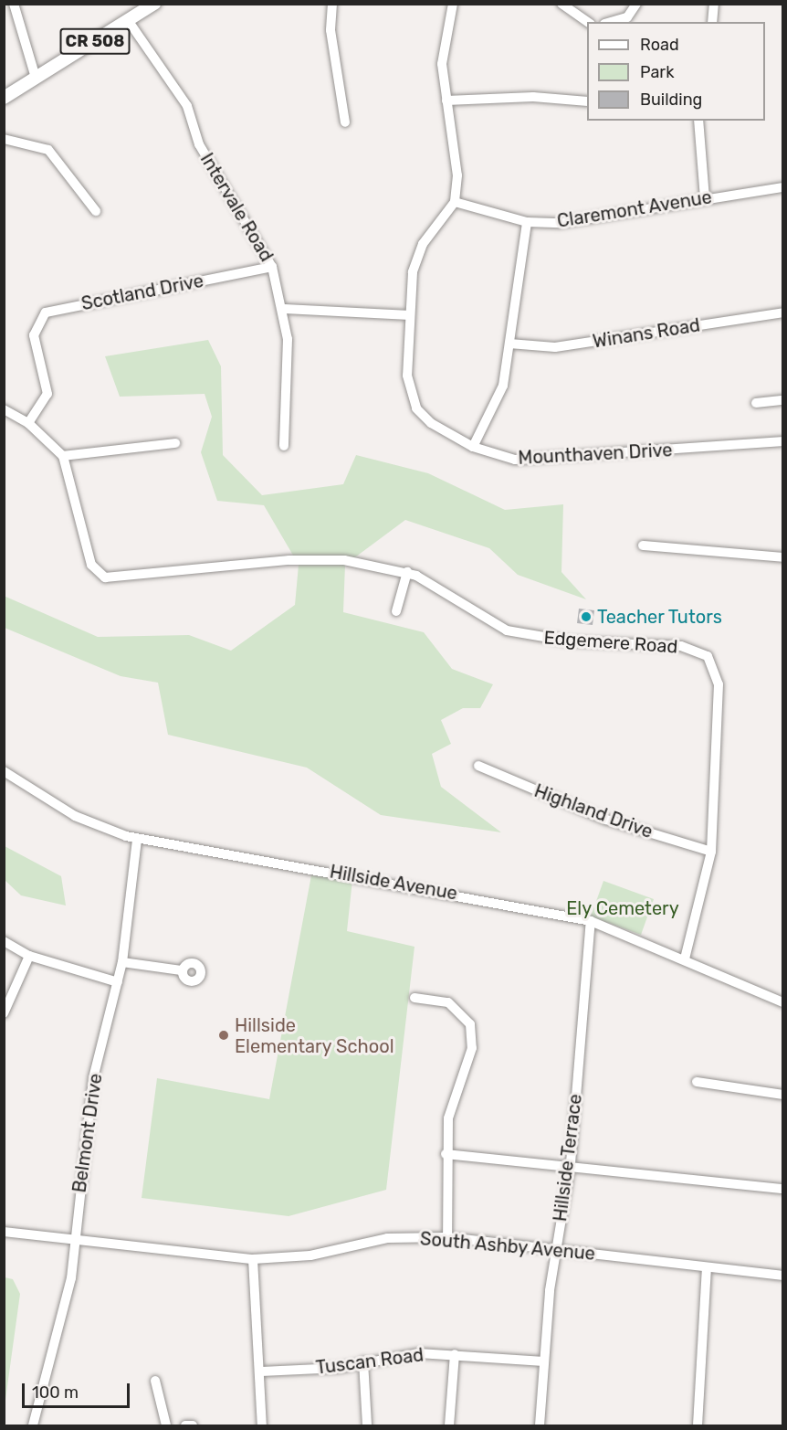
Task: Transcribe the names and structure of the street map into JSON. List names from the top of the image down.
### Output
{
  "streets": {
    "main road": ["CR 508"],
    "street": [
      "Intervale Road",
      "Claremont Avenue",
      "Scotland Drive",
      "Winans Road",
      "Mounthaven Drive",
      "Edgemere Road",
      "Highland Drive",
      "Hillside Avenue",
      "Belmont Drive",
      "Hillside Terrace",
      "South Ashby Avenue",
      "Tuscan Road"
    ]
  },
  "crossings": [
    ["CR 508", "Intervale Road"],
    ["Intervale Road", "Scotland Drive"],
    ["Claremont Avenue", "Mounthaven Drive"],
    ["Edgemere Road", "Highland Drive"],
    ["Edgemere Road", "Hillside Avenue"],
    ["Hillside Avenue", "Belmont Drive"],
    ["Hillside Avenue", "Hillside Terrace"],
    ["Belmont Drive", "South Ashby Avenue"],
    ["Hillside Terrace", "South Ashby Avenue"],
    ["Hillside Terrace", "Tuscan Road"]
  ],
  "parks": ["Ely Cemetery"],
  "places": ["Teacher Tutors", "Hillside Elementary School"],
  "legend": ["Road", "Park", "Building"],
  "scale_bar": "100 m"
}
